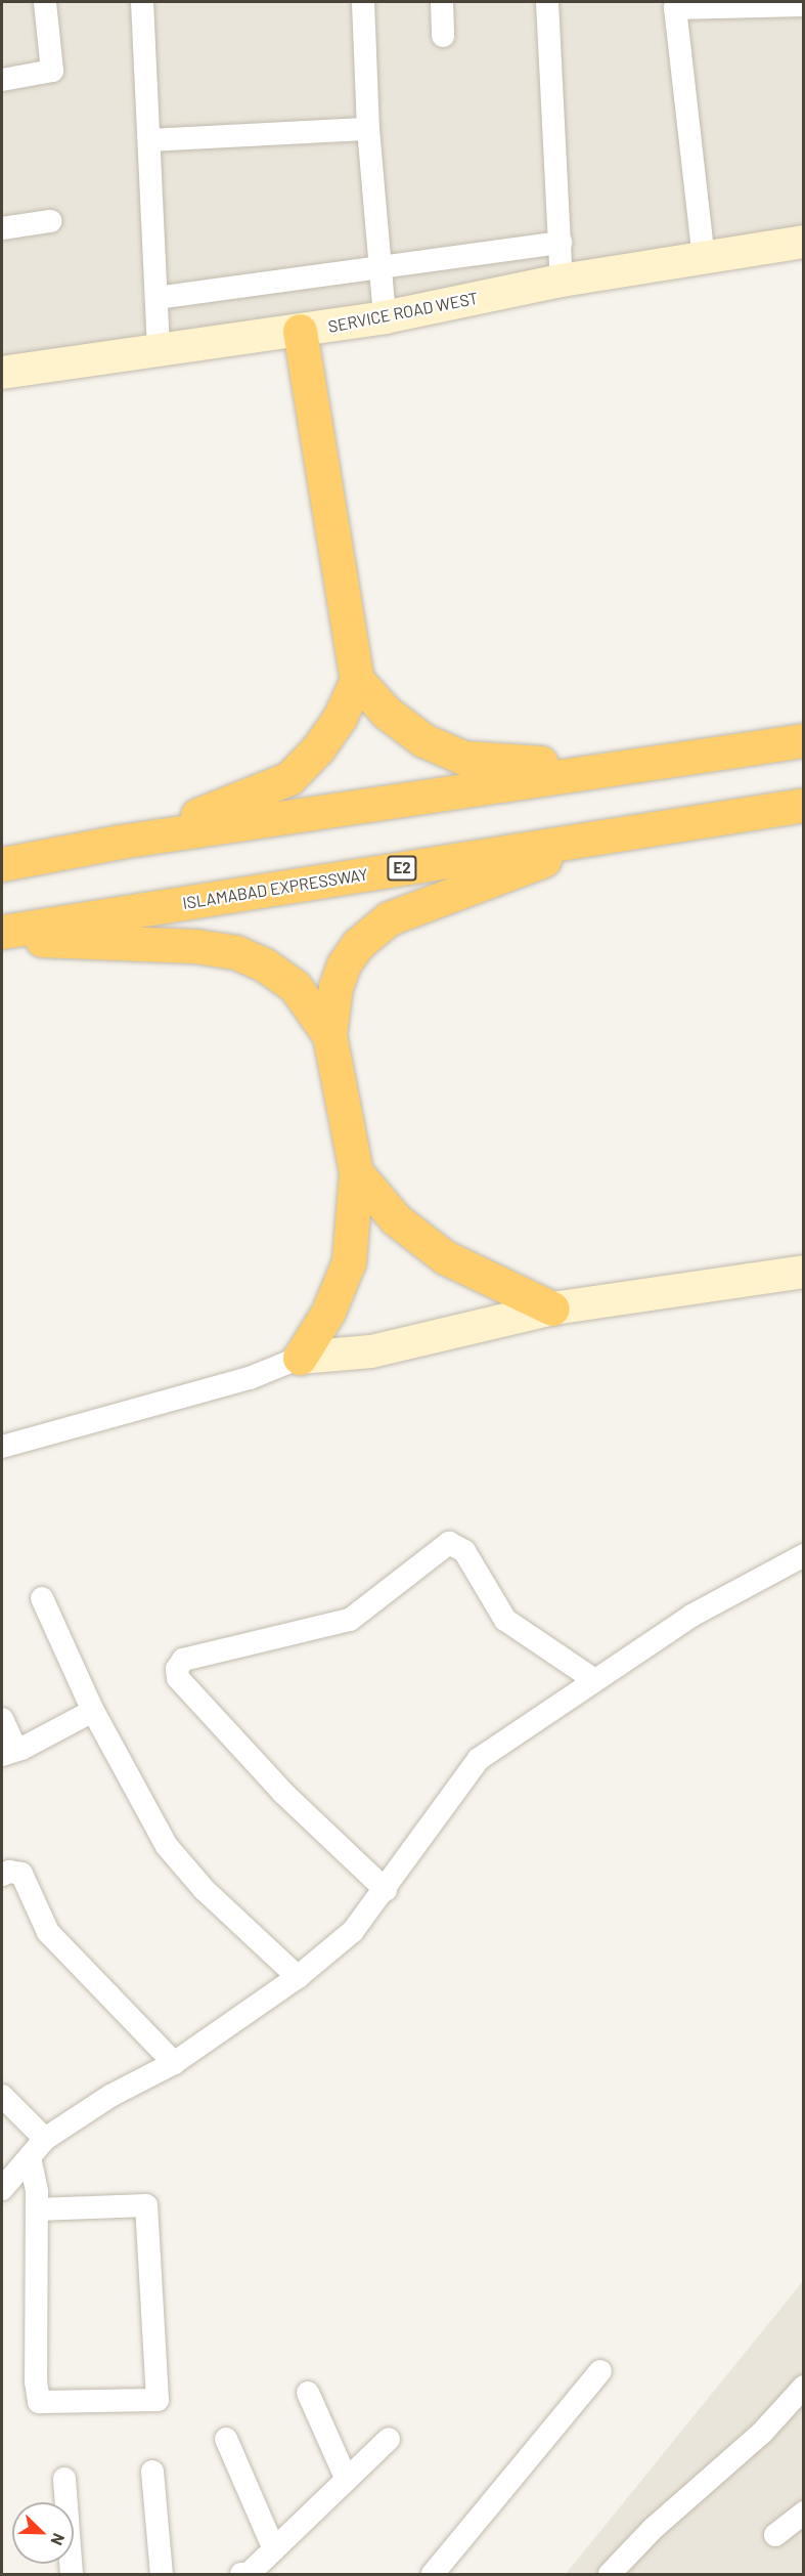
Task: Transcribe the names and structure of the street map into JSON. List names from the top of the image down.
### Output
{
  "streets": {
    "highway": ["E2", "ISLAMABAD EXPRESSWAY"],
    "street": ["SERVICE ROAD WEST"]
  },
  "north": "bottom right"
}
